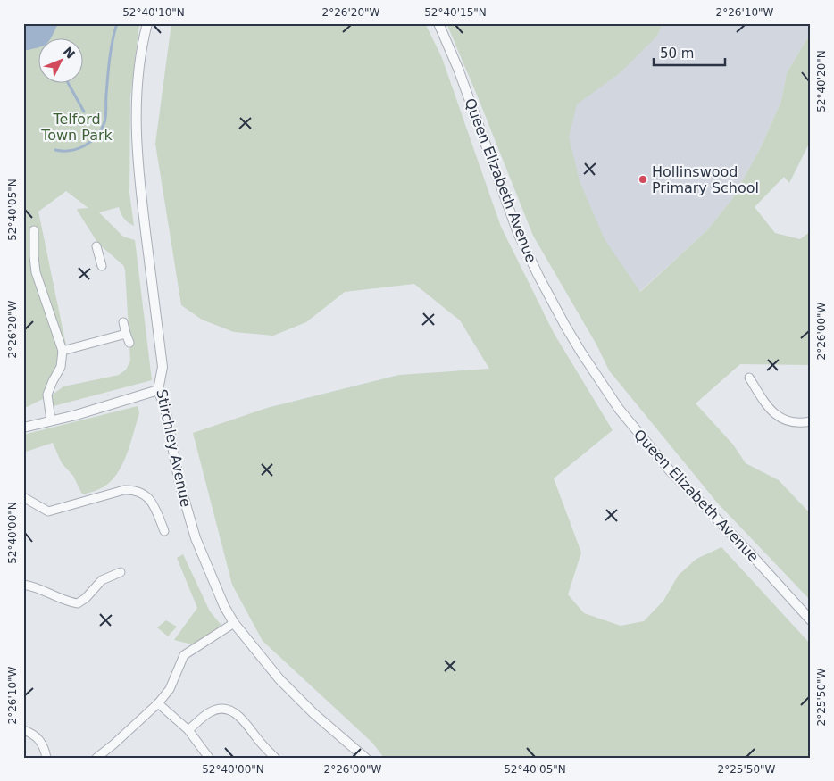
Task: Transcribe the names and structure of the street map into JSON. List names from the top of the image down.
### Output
{
  "streets": {
    "street": ["Queen Elizabeth Avenue", "Stirchley Avenue"]
  },
  "parks": ["Telford Town Park"],
  "places": ["Hollinswood Primary School"],
  "scale_bar": "50 m",
  "north": "top right",
  "coordinates": [
    "52°40'10\"N",
    "2°26'20\"W",
    "52°40'15\"N",
    "2°26'10\"W",
    "52°40'20\"N",
    "52°40'05\"N",
    "2°26'00\"W",
    "52°40'00\"N",
    "2°25'50\"W"
  ]
}
